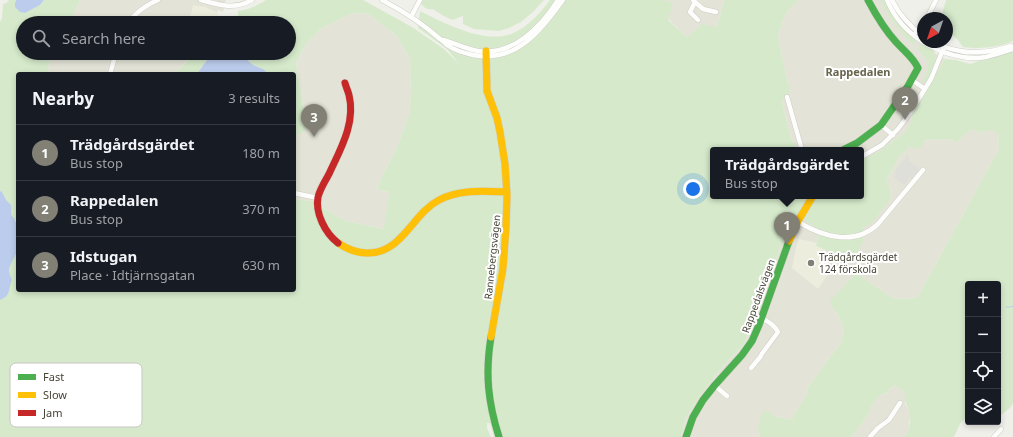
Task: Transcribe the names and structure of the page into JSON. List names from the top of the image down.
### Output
{
  "streets": {
    "street": ["Rannebergsvägen", "Rappedalsvägen"]
  },
  "districts": ["Rappedalen"],
  "places": ["Trädgårdsgärdet 124 förskola"],
  "legend": ["Fast", "Slow", "Jam"],
  "north": "bottom left",
  "page": {
    "search": "Search here",
    "heading": ["Nearby", "3 results"],
    "pins": ["2", "3", "1"],
    "list": [
      {
        "mark": "1",
        "name": "Trädgårdsgärdet",
        "note": "Bus stop",
        "value": "180 m"
      },
      {
        "mark": "2",
        "name": "Rappedalen",
        "note": "Bus stop",
        "value": "370 m"
      },
      {
        "mark": "3",
        "name": "Idstugan",
        "note": "Place · Idtjärnsgatan",
        "value": "630 m"
      }
    ],
    "popup": ["Trädgårdsgärdet", "Bus stop"],
    "map_buttons": ["+", "−"]
  }
}
